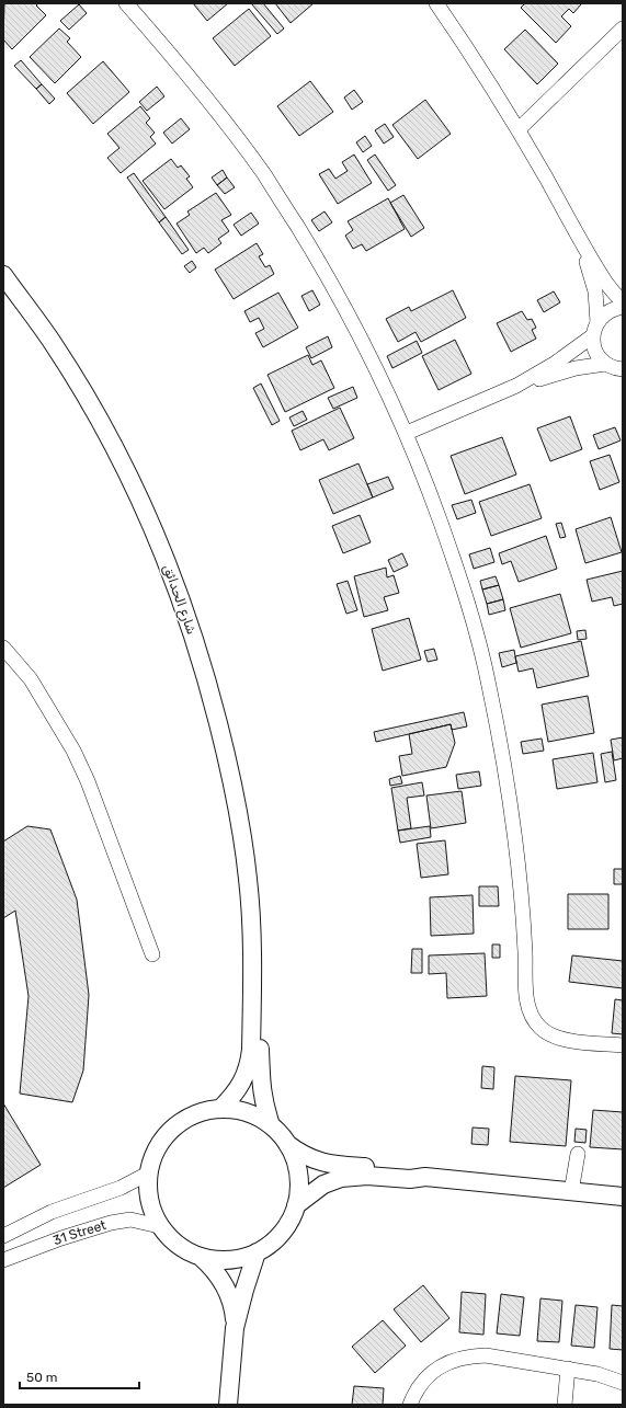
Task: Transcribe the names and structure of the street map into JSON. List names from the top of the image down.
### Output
{
  "streets": {
    "street": ["شارع الحدائق", "31 Street"]
  },
  "scale_bar": "50 m"
}
